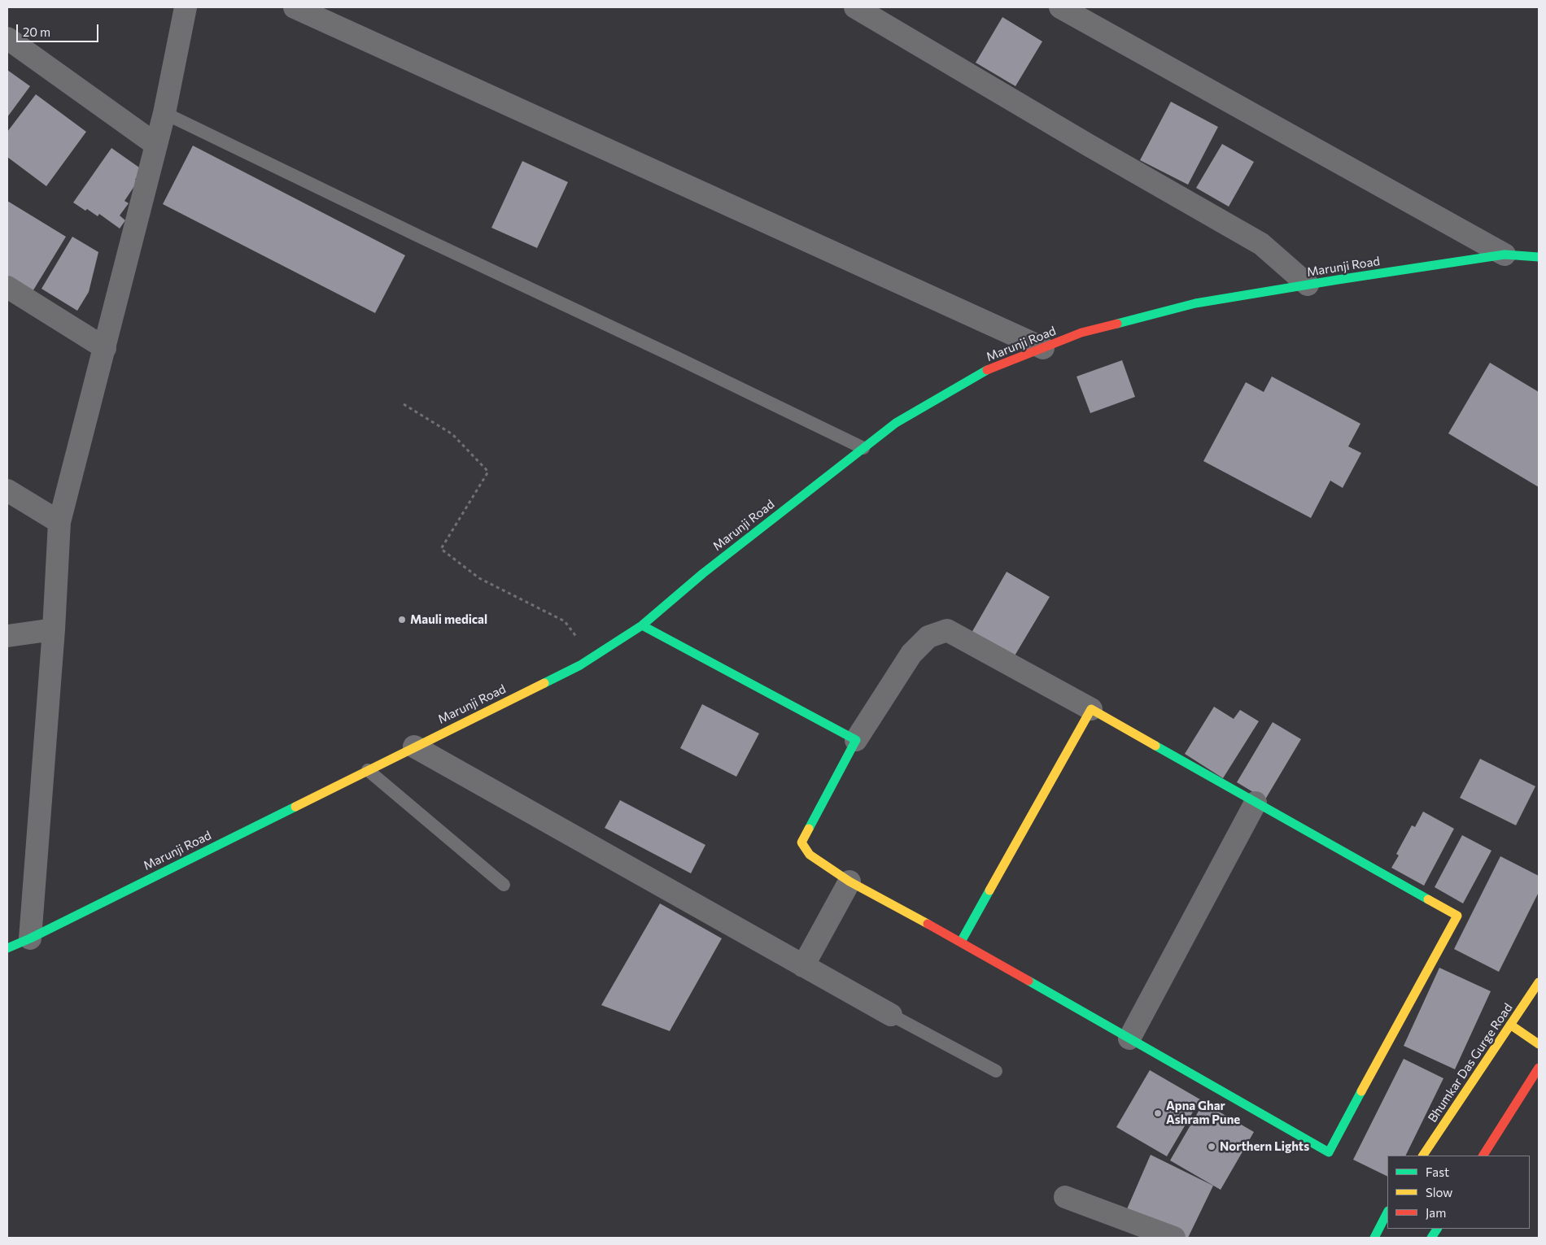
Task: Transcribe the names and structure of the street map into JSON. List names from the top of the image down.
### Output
{
  "streets": {
    "street": ["Marunji Road", "Bhumkar Das Gurge Road"]
  },
  "places": ["Mauli medical", "Apna Ghar Ashram Pune", "Northern Lights"],
  "legend": ["Fast", "Slow", "Jam"],
  "scale_bar": "20 m"
}
